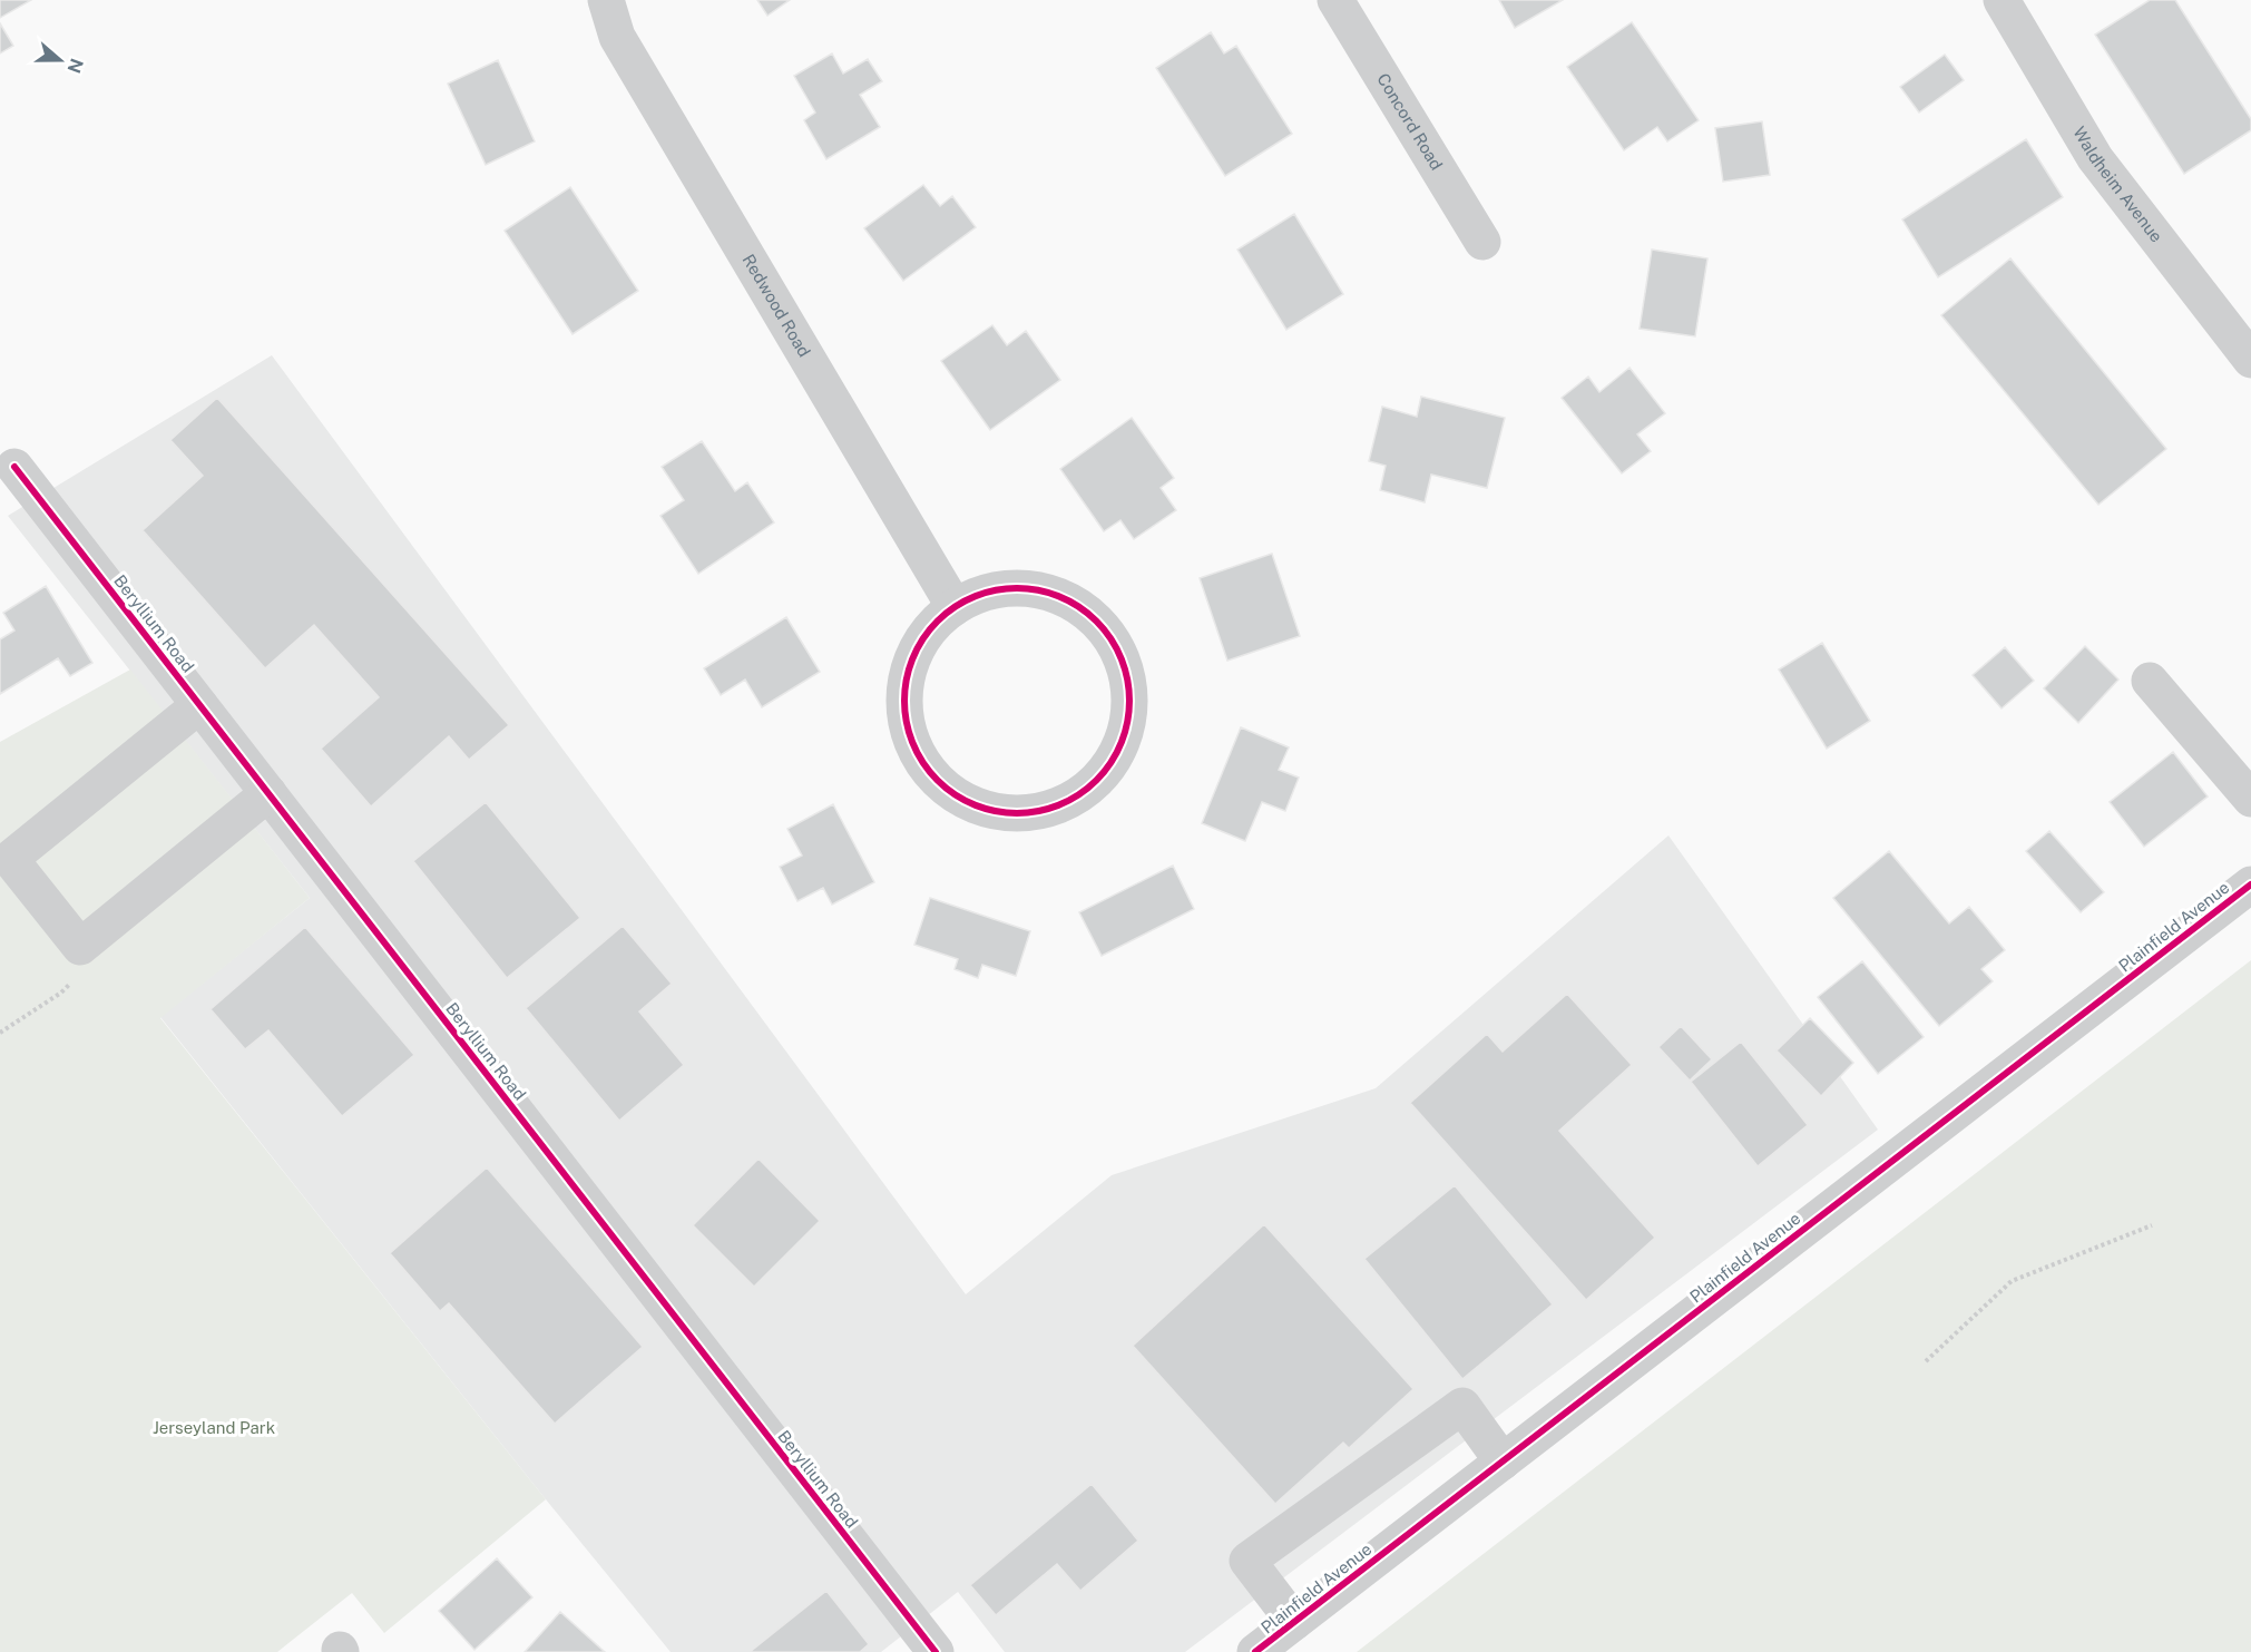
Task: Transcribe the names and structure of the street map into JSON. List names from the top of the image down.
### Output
{
  "streets": {
    "street": [
      "Concord Road",
      "Waldheim Avenue",
      "Redwood Road",
      "Beryllium Road",
      "Plainfield Avenue"
    ]
  },
  "parks": ["Jerseyland Park"],
  "north": "right"
}
